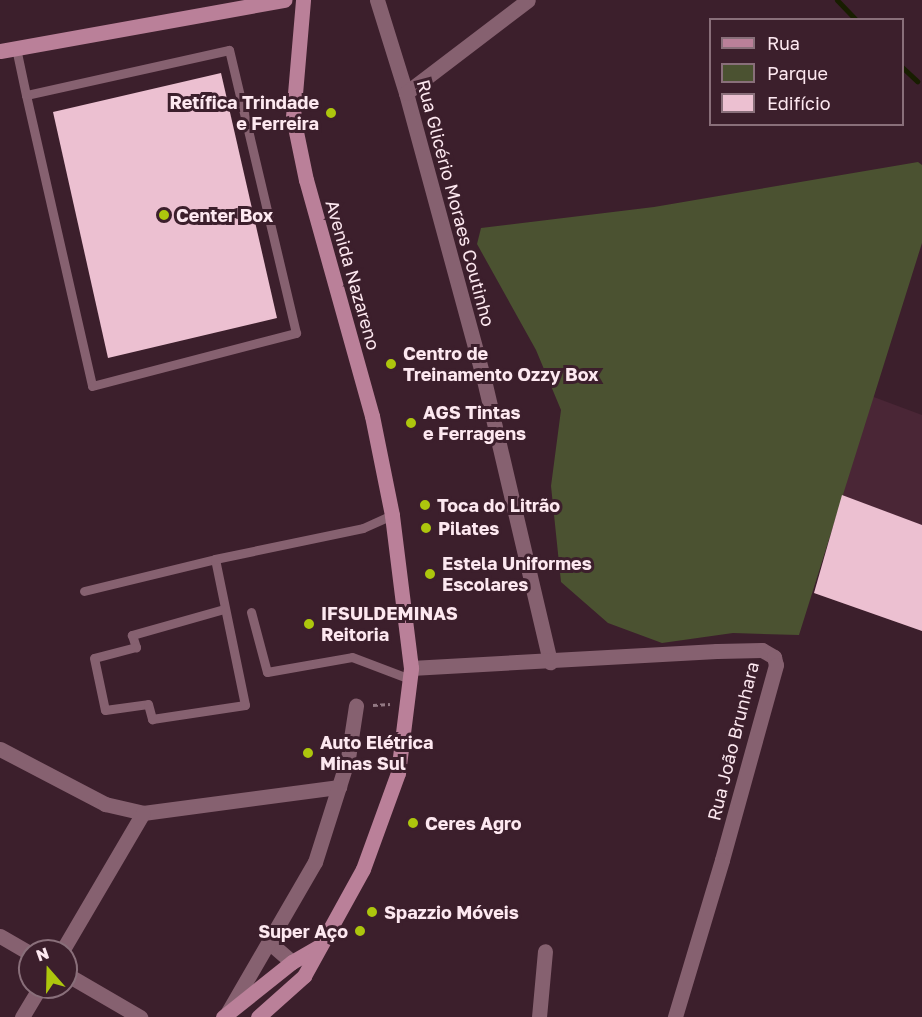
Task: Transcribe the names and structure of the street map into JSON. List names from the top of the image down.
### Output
{
  "streets": {
    "main road": ["Avenida Nazareno"],
    "street": ["Rua Glicério Moraes Coutinho", "Rua João Brunhara"]
  },
  "crossings": [
    ["Rua Glicério Moraes Coutinho", "Rua João Brunhara"]
  ],
  "places": [
    "Retífica Trindade e Ferreira",
    "Center Box",
    "Centro de Treinamento Ozzy Box",
    "AGS Tintas e Ferragens",
    "Toca do Litrão",
    "Pilates",
    "Estela Uniformes Escolares",
    "IFSULDEMINAS Reitoria",
    "Auto Elétrica Minas Sul",
    "Ceres Agro",
    "Spazzio Móveis",
    "Super Aço"
  ],
  "legend": ["Rua", "Parque", "Edifício"],
  "north": "top"
}
